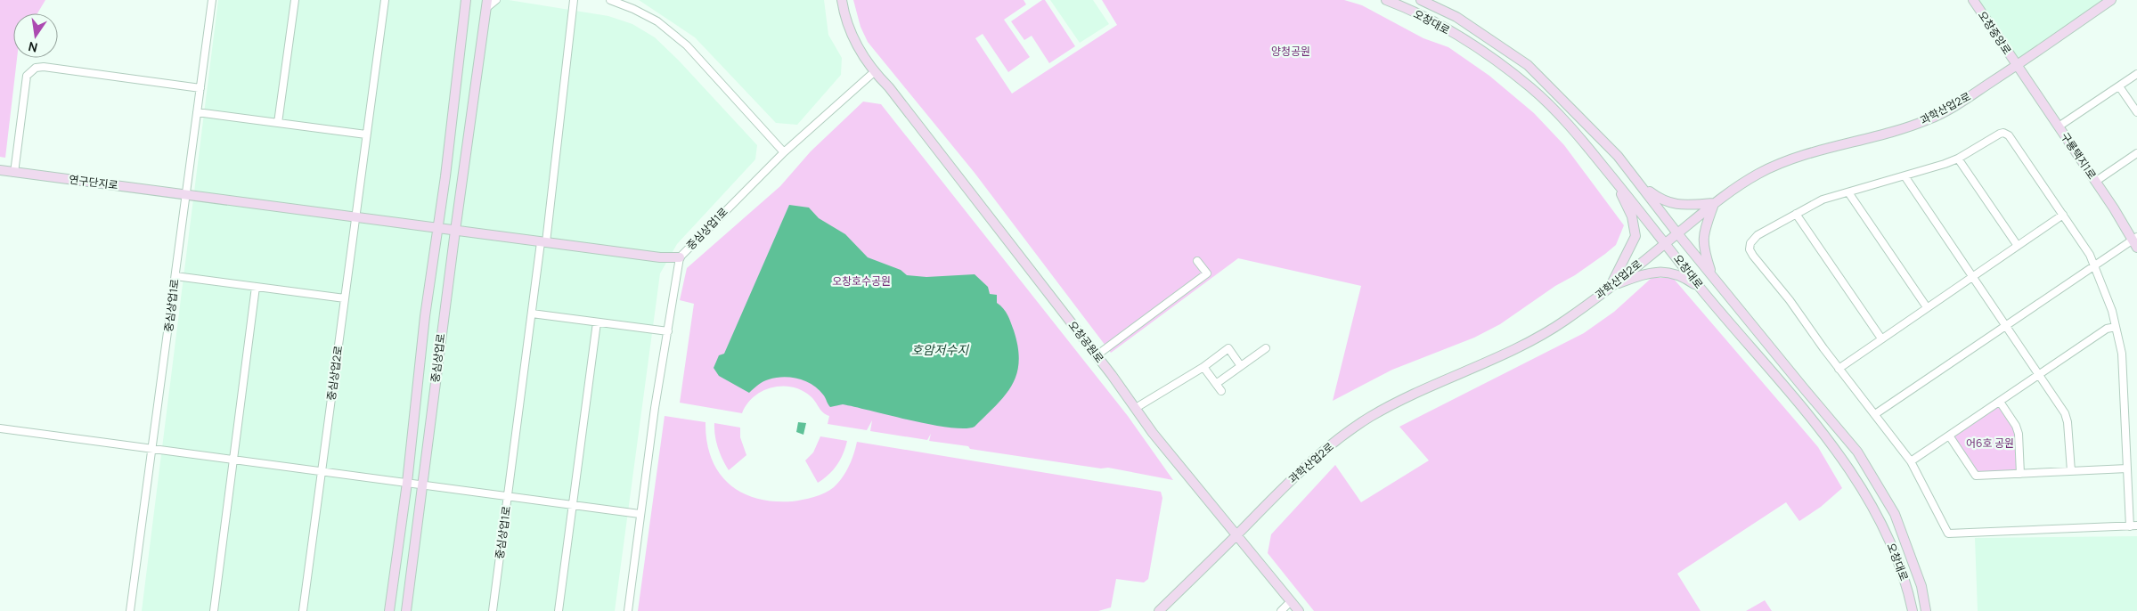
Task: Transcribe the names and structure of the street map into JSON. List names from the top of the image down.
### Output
{
  "streets": {
    "street": [
      "오창대로",
      "오창중앙로",
      "과학산업2로",
      "구룡택지1로",
      "연구단지로",
      "중심상업1로",
      "오창공원로",
      "중심상업로",
      "중심상업2로"
    ]
  },
  "crossings": [
    ["오창대로", "과학산업2로"],
    ["오창중앙로", "과학산업2로"],
    ["오창중앙로", "구룡택지1로"],
    ["과학산업2로", "구룡택지1로"],
    ["과학산업2로", "오창공원로"],
    ["연구단지로", "중심상업1로"]
  ],
  "water": ["호암저수지"],
  "parks": ["양청공원", "오창호수공원", "어6호 공원"],
  "north": "bottom"
}
